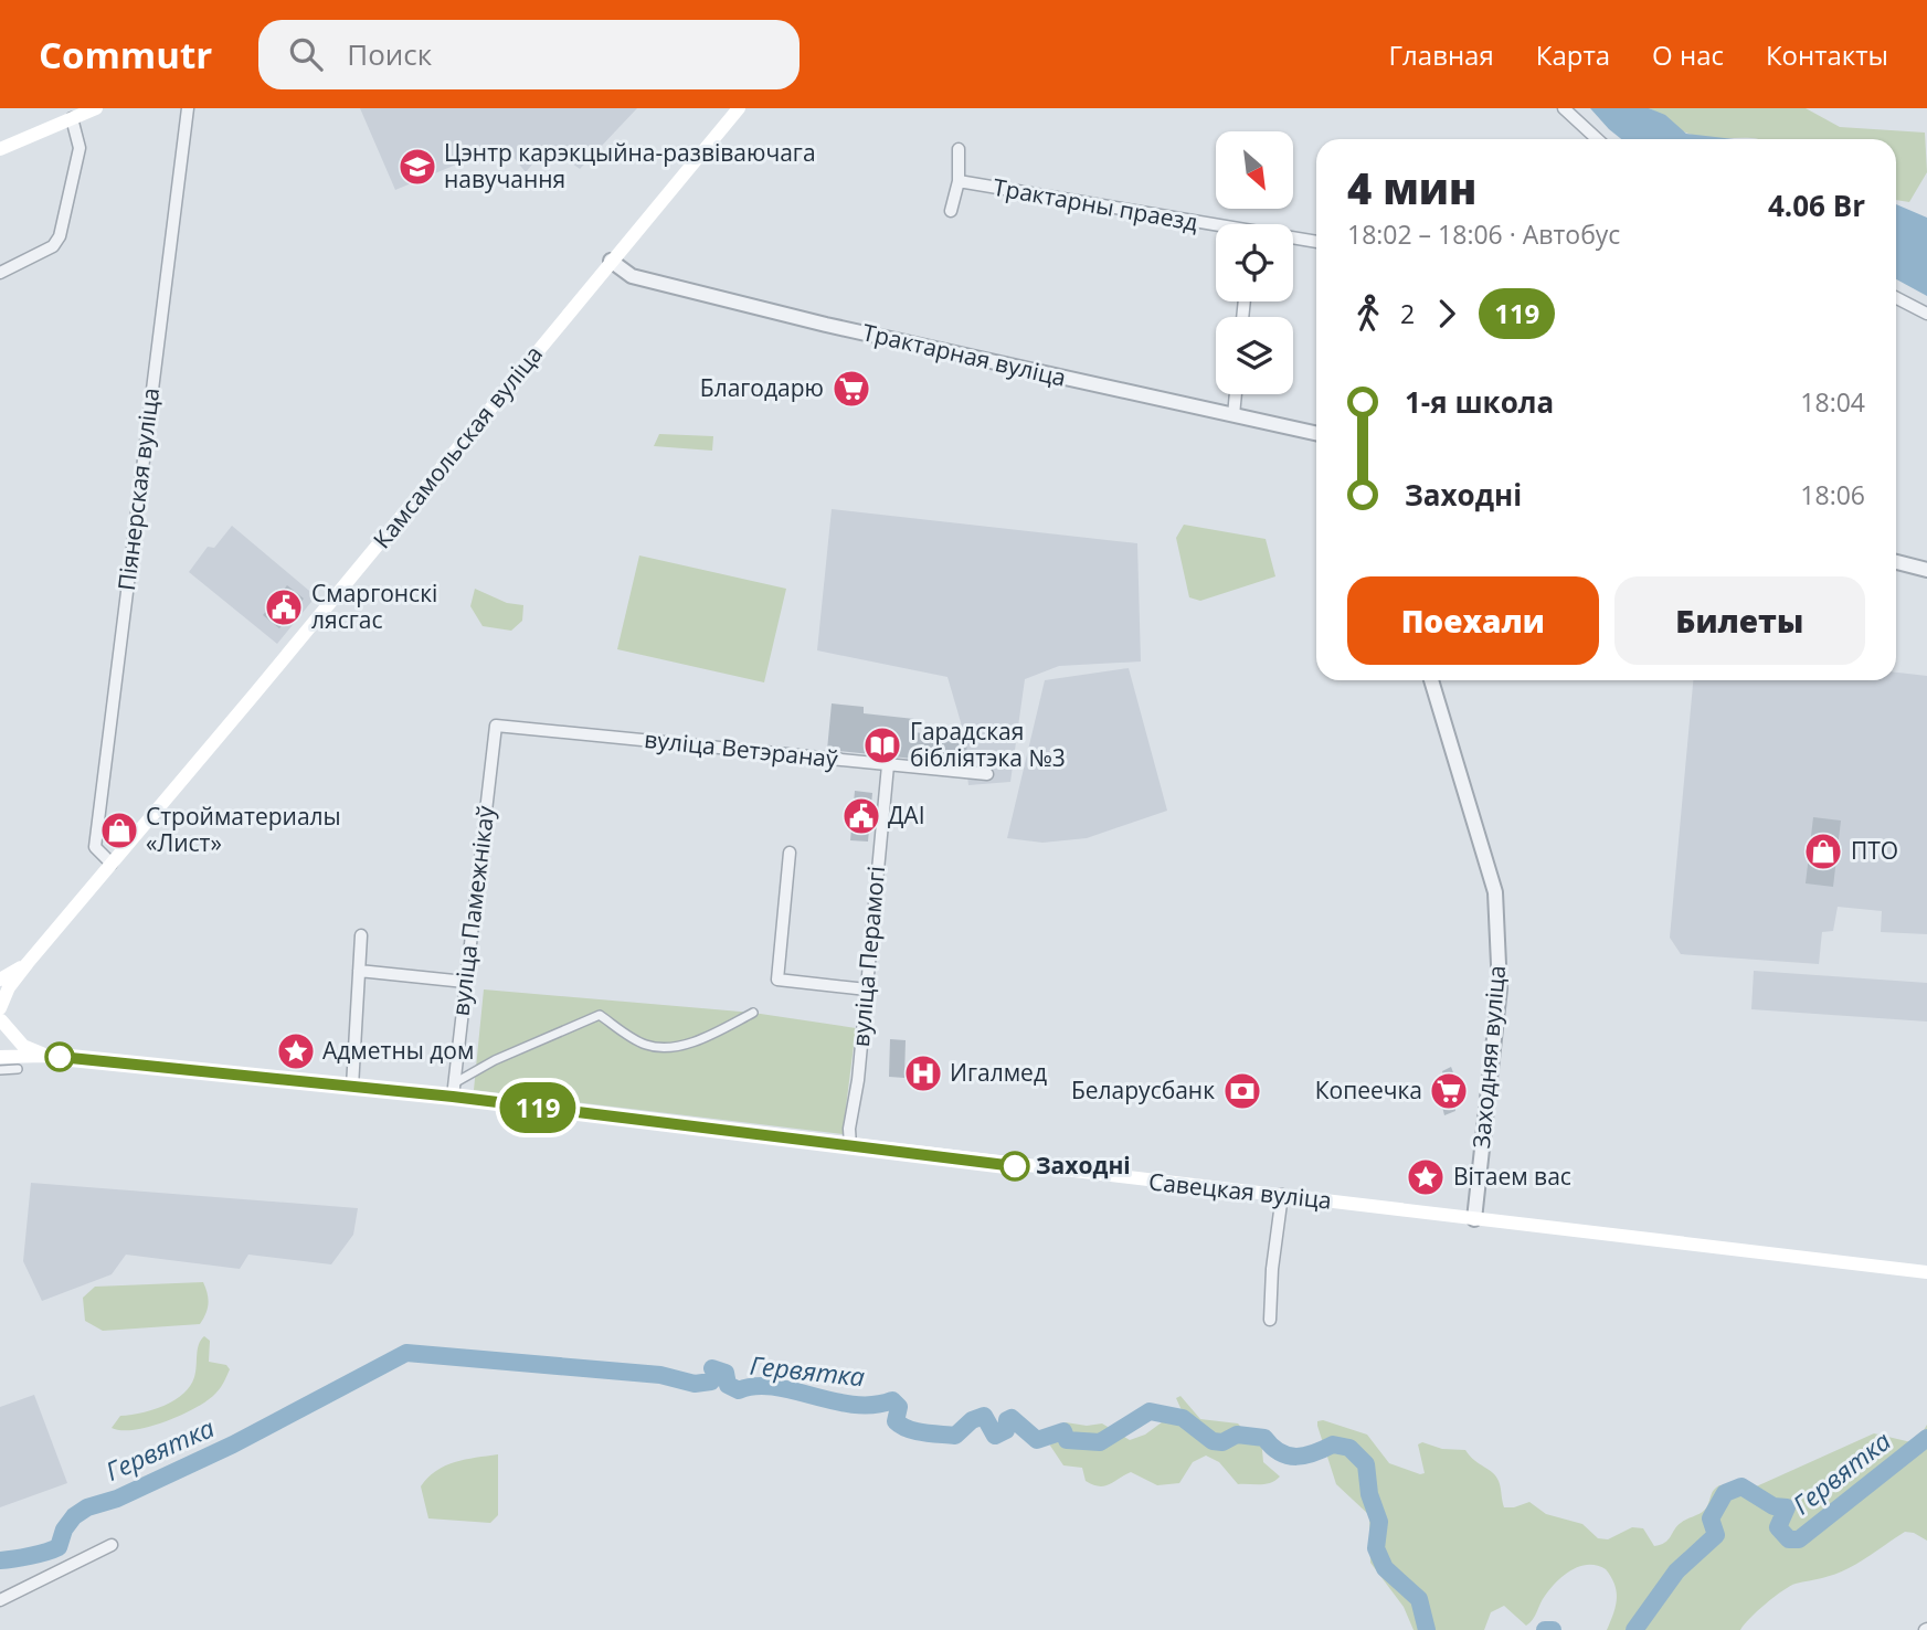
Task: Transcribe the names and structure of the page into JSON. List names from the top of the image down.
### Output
{
  "streets": {
    "main road": ["Камсамольская вуліца", "Савецкая вуліца"],
    "street": [
      "Трактарны праезд",
      "Трактарная вуліца",
      "Піянерская вуліца",
      "вуліца Ветэранаў",
      "вуліца Памежнікаў",
      "вуліца Перамогі",
      "Заходняя вуліца"
    ]
  },
  "crossings": [
    ["Трактарная вуліца", "Камсамольская вуліца"],
    ["Камсамольская вуліца", "Піянерская вуліца"],
    ["вуліца Ветэранаў", "вуліца Памежнікаў"],
    ["вуліца Ветэранаў", "вуліца Перамогі"],
    ["вуліца Памежнікаў", "Савецкая вуліца"],
    ["вуліца Перамогі", "Савецкая вуліца"],
    ["Заходняя вуліца", "Савецкая вуліца"]
  ],
  "water": ["Гервятка"],
  "places": {
    "school or university": ["Цэнтр карэкцыйна-развіваючага навучання"],
    "supermarket": ["Благодарю", "Копеечка"],
    "public building": ["Смаргонскі лясгас", "ДАІ"],
    "library": ["Гарадская бібліятэка №3"],
    "shop": ["Стройматериалы «Лист»", "ПТО"],
    "place": ["Адметны дом", "Вітаем вас"],
    "hospital": ["Игалмед"],
    "bank": ["Беларусбанк"],
    "other": ["Заходні"]
  },
  "lines": ["bus line 119"],
  "north": "bottom right",
  "page": {
    "header": "Commutr",
    "search": "Поиск",
    "nav": [
      "Главная",
      "Карта",
      "О нас",
      "Контакты"
    ],
    "on_map": "119",
    "heading": ["4 мин", "18:02 – 18:06 · Автобус", "4.06 Br"],
    "legs": ["2", "119"],
    "list": [
      {
        "name": "1-я школа",
        "value": "18:04"
      },
      {
        "name": "Заходні",
        "value": "18:06"
      }
    ],
    "buttons": ["Поехали", "Билеты"]
  }
}
